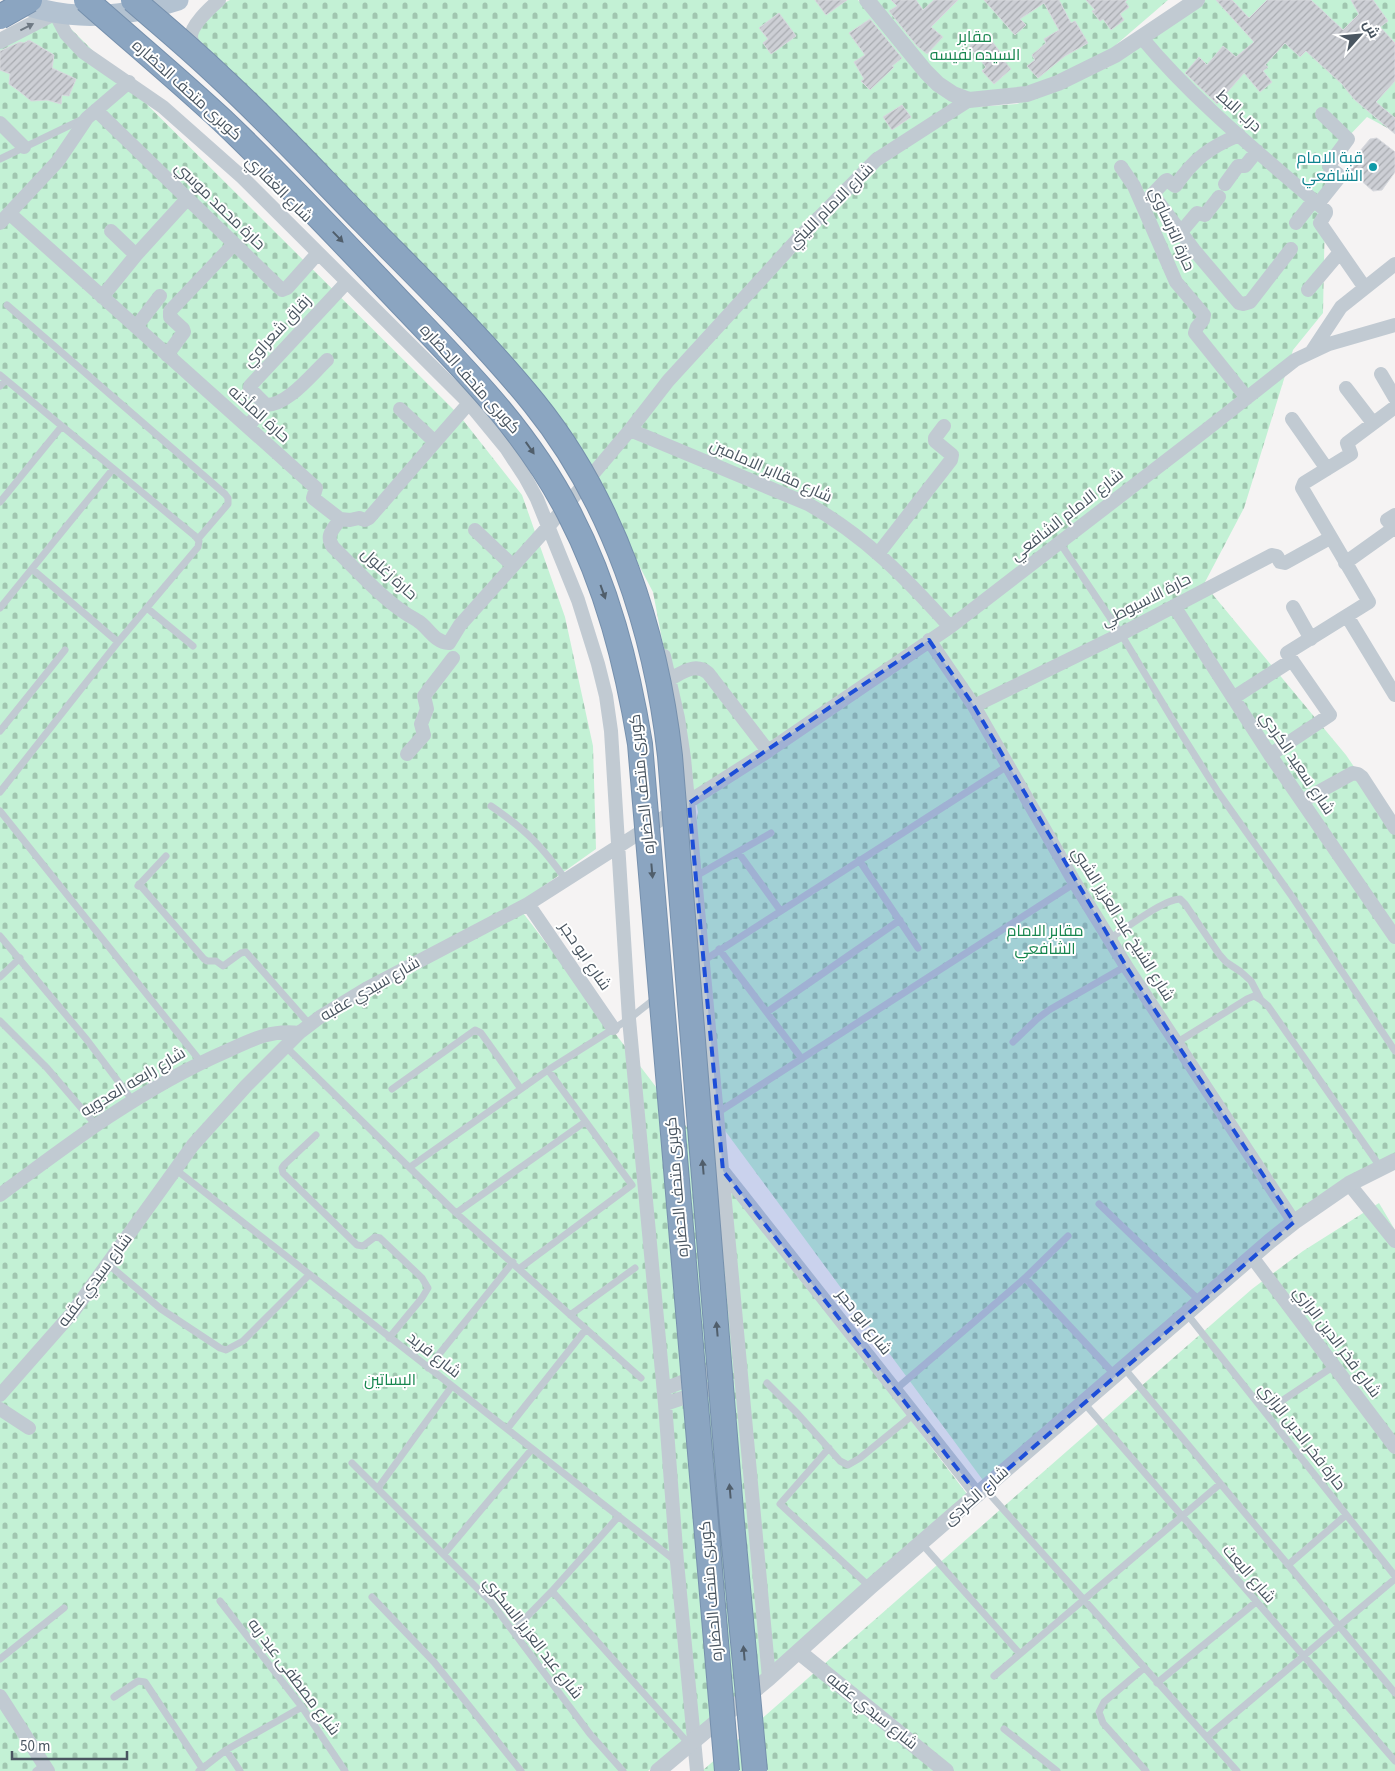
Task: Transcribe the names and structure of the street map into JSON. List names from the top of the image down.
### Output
{
  "streets": {
    "highway": ["كوبرى متحف الحضاره"],
    "street": [
      "درب البط",
      "شارع الغفاري",
      "حارة محمد موسي",
      "شارع الامام الليثي",
      "حارة الترساوي",
      "زقاق شعراوي",
      "حارة المأذنه",
      "شارع مقاابر الامامين",
      "شارع الامام الشافعي",
      "حارة زغلول",
      "حارة الاسيوطي",
      "شارع سعيد الكردي",
      "شارع الشيخ عبد العزيز الشبي",
      "شارع ابو حجر",
      "شارع سيدي عقبه",
      "شارع رابعه العدويه",
      "شارع فخر الدين الرازي",
      "شارع الكردى"
    ],
    "lane": [
      "شارع فريد",
      "حارة فخر الدين الرازي",
      "شارع البعث",
      "شارع عبد العزيز السكري",
      "شارع مصطفى عبد ربه"
    ]
  },
  "crossings": [
    ["درب البط", "شارع الامام الليثي"],
    ["شارع الغفاري", "حارة محمد موسي"],
    ["شارع الغفاري", "شارع الامام الليثي"],
    ["شارع الغفاري", "زقاق شعراوي"],
    ["شارع الغفاري", "شارع سيدي عقبه"],
    ["شارع الغفاري", "شارع فريد"],
    ["شارع الغفاري", "شارع الكردى"],
    ["شارع الامام الليثي", "شارع مقاابر الامامين"],
    ["حارة الترساوي", "شارع الامام الشافعي"],
    ["حارة المأذنه", "حارة زغلول"],
    ["شارع مقاابر الامامين", "شارع الامام الشافعي"],
    ["شارع الامام الشافعي", "شارع الشيخ عبد العزيز الشبي"],
    ["شارع الامام الشافعي", "شارع سيدي عقبه"],
    ["حارة الاسيوطي", "شارع سعيد الكردي"],
    ["حارة الاسيوطي", "شارع الشيخ عبد العزيز الشبي"],
    ["شارع الشيخ عبد العزيز الشبي", "شارع الكردى"],
    ["شارع ابو حجر", "شارع سيدي عقبه"],
    ["شارع ابو حجر", "شارع الكردى"],
    ["شارع سيدي عقبه", "شارع رابعه العدويه"],
    ["شارع سيدي عقبه", "شارع فريد"],
    ["شارع سيدي عقبه", "شارع الكردى"],
    ["شارع فخر الدين الرازي", "شارع الكردى"],
    ["حارة فخر الدين الرازي", "شارع الكردى"],
    ["شارع الكردى", "شارع البعث"]
  ],
  "parks": ["مقابر السيده نفيسه", "مقابر الامام الشافعي", "البساتين"],
  "places": ["قبة الامام الشافعي"],
  "scale_bar": "50 m",
  "north": "top right"
}
